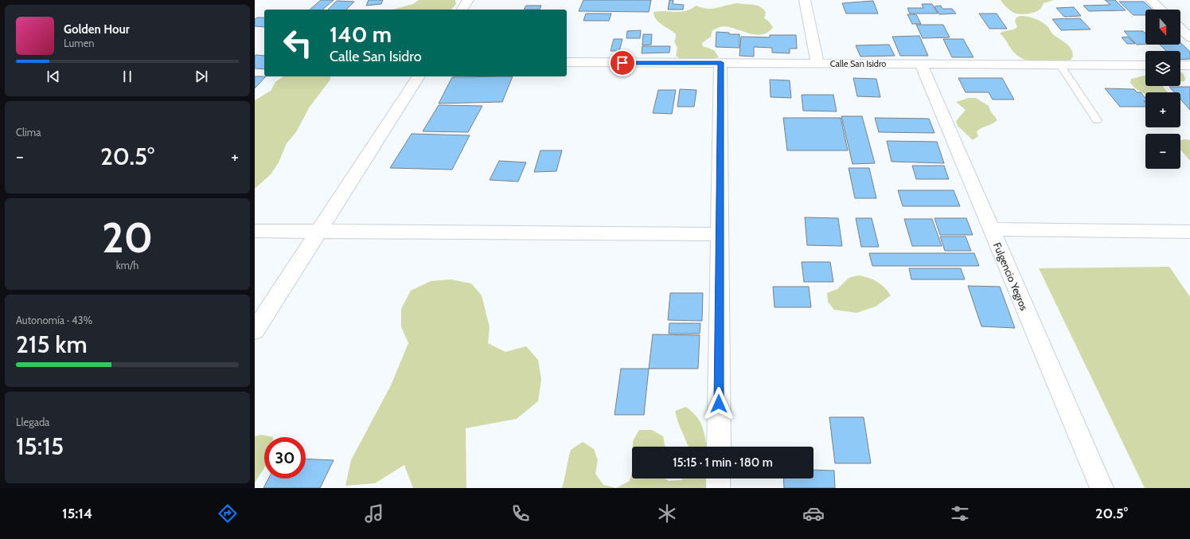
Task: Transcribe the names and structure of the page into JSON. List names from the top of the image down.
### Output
{
  "streets": {
    "street": ["Calle San Isidro", "Fulgencio Yegros"]
  },
  "crossings": [
    ["Calle San Isidro", "Fulgencio Yegros"]
  ],
  "north": "bottom",
  "page": {
    "map_buttons": ["+", "−"],
    "turn": ["140 m", "Calle San Isidro"],
    "song": ["Golden Hour", "Lumen"],
    "tile": [
      "Clima",
      ["20", "km/h"],
      ["Autonomía · 43%", "215 km"],
      ["Llegada", "15:15"]
    ],
    "heat": ["−", "20.5°", "+"],
    "limit": "30",
    "trip": "15:15 · 1 min · 180 m",
    "tabs": ["15:14", "20.5°"]
  }
}
